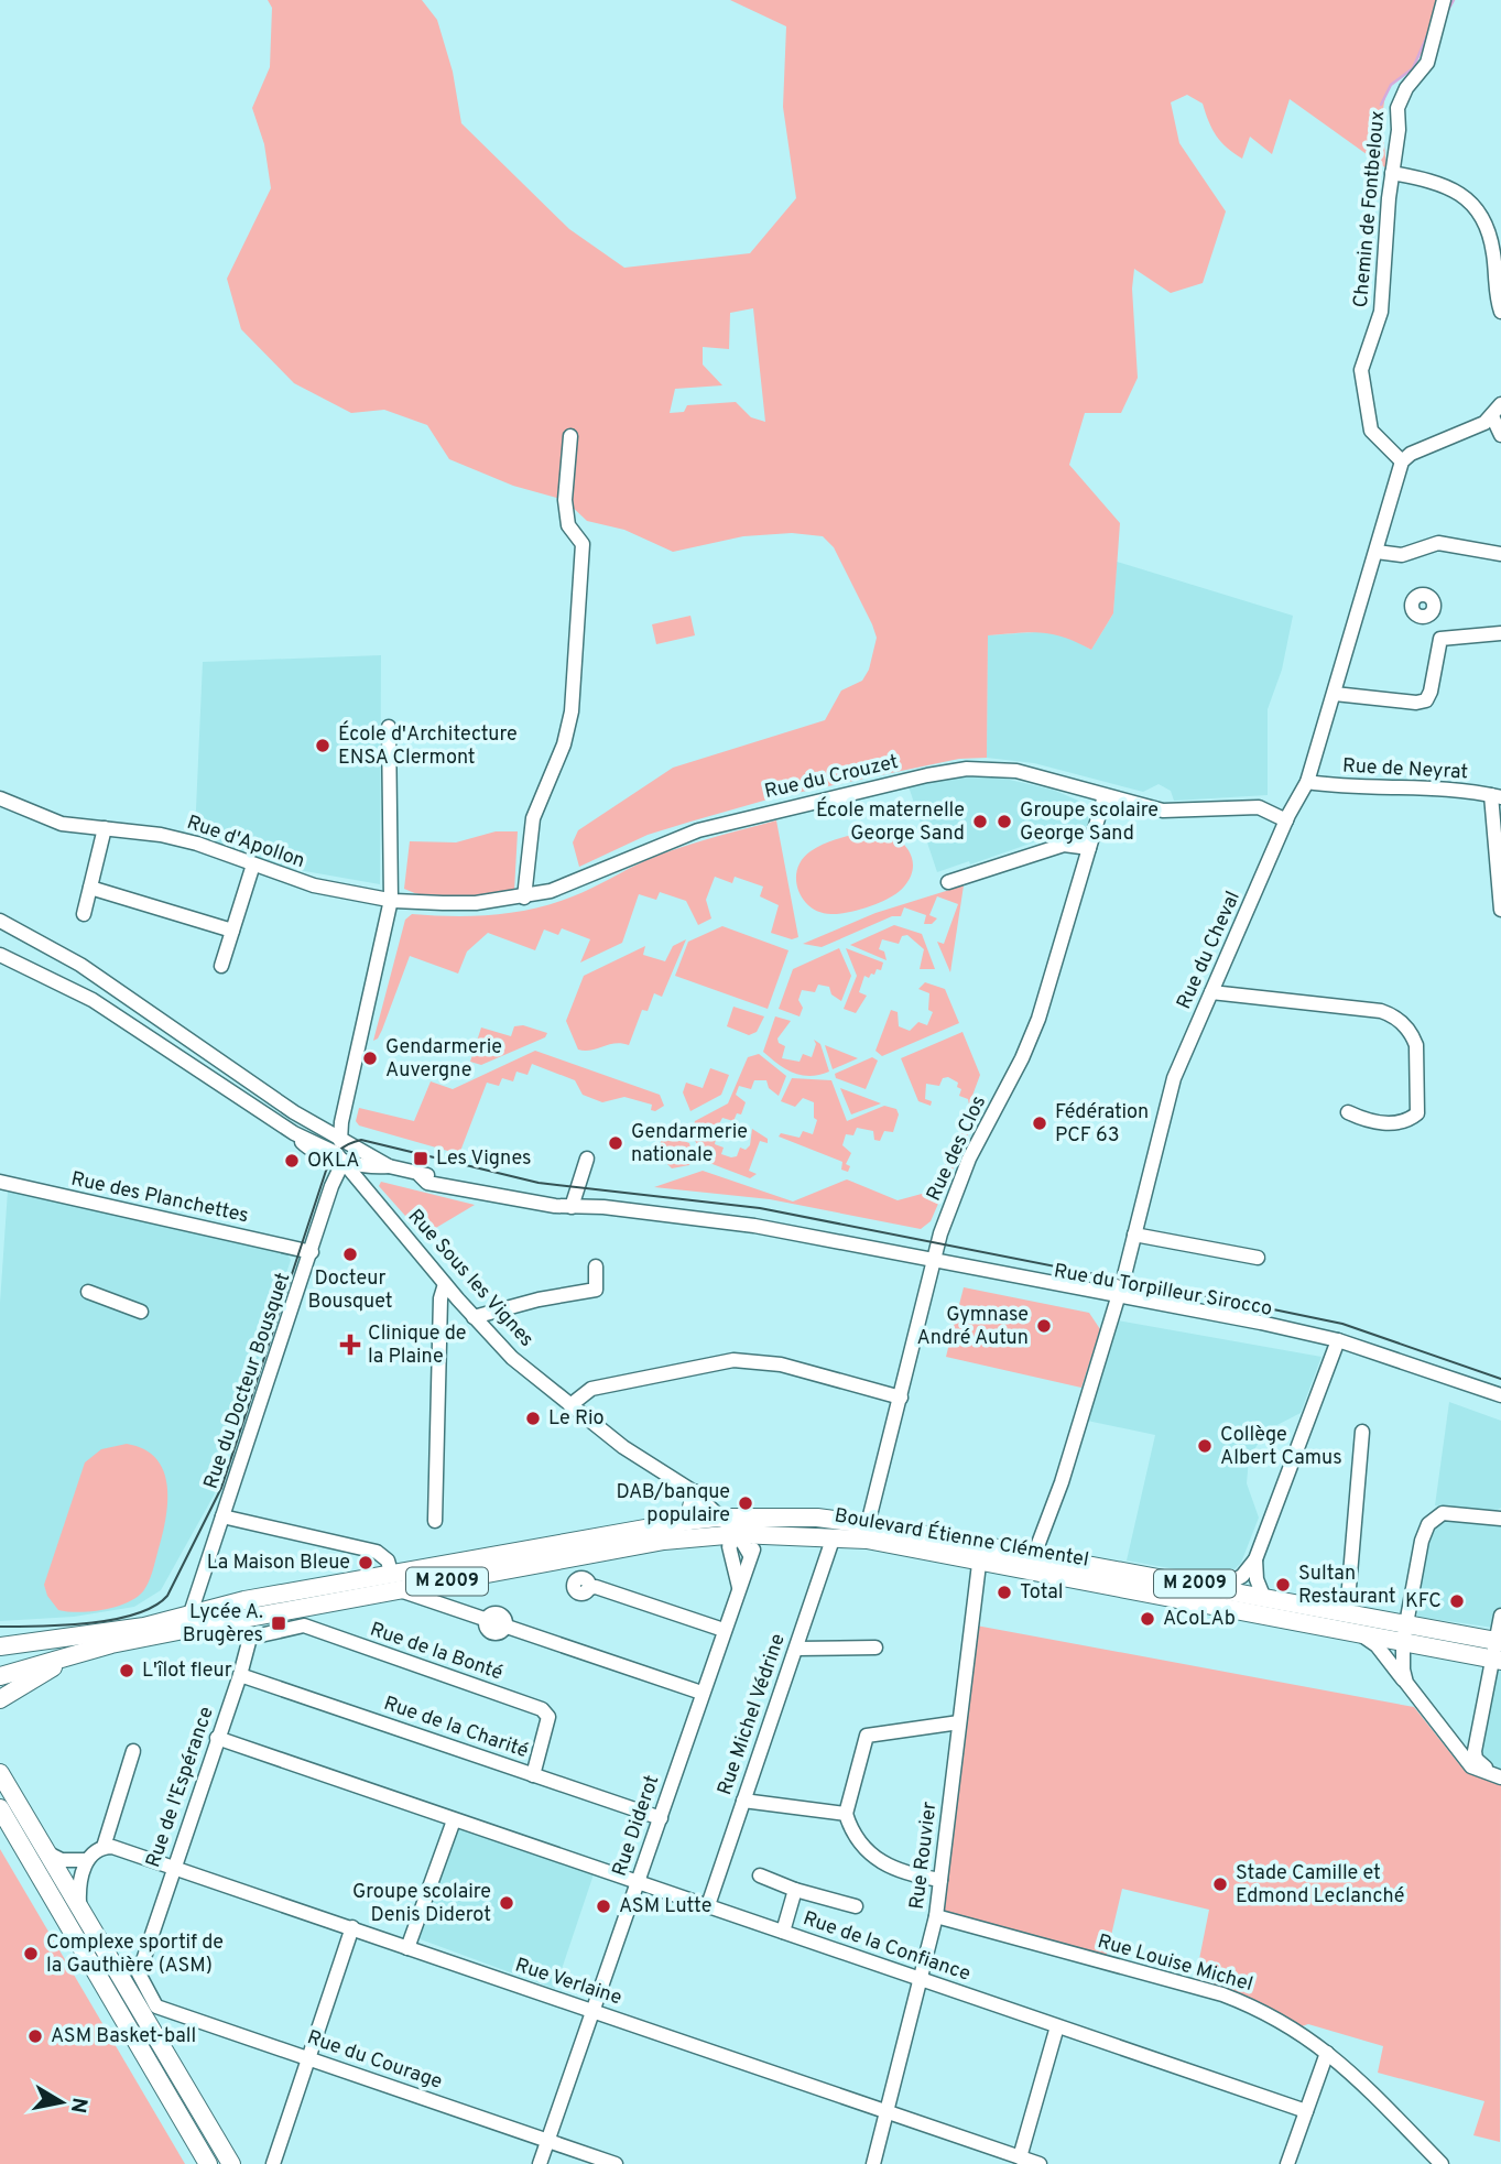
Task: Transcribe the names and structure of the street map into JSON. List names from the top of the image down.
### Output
{
  "streets": {
    "main road": ["Boulevard Étienne Clémentel", "M 2009"],
    "street": [
      "Chemin de Fontbeloux",
      "Rue de Neyrat",
      "Rue du Crouzet",
      "Rue d'Apollon",
      "Rue du Cheval",
      "Rue des Clos",
      "Rue des Planchettes",
      "Rue Sous les Vignes",
      "Rue du Torpilleur Sirocco",
      "Rue du Docteur Bousquet",
      "Rue de la Bonté",
      "Rue Michel Védrine",
      "Rue de la Charité",
      "Rue de l'Espérance",
      "Rue Diderot",
      "Rue Rouvier",
      "Rue de la Confiance",
      "Rue Louise Michel",
      "Rue Verlaine",
      "Rue du Courage"
    ]
  },
  "crossings": [
    ["Chemin de Fontbeloux", "Rue du Cheval"],
    ["Rue de Neyrat", "Rue du Cheval"],
    ["Rue du Crouzet", "Rue d'Apollon"],
    ["Rue du Crouzet", "Rue du Cheval"],
    ["Rue du Crouzet", "Rue des Clos"],
    ["Rue du Cheval", "Rue du Torpilleur Sirocco"],
    ["Rue du Cheval", "Boulevard Étienne Clémentel"],
    ["Rue des Clos", "Rue du Torpilleur Sirocco"],
    ["Rue des Clos", "Boulevard Étienne Clémentel"],
    ["Rue des Planchettes", "Rue du Docteur Bousquet"],
    ["Rue Sous les Vignes", "Rue du Torpilleur Sirocco"],
    ["Rue Sous les Vignes", "Rue du Docteur Bousquet"],
    ["Rue du Torpilleur Sirocco", "Rue du Docteur Bousquet"],
    ["Rue du Docteur Bousquet", "Boulevard Étienne Clémentel"],
    ["Boulevard Étienne Clémentel", "M 2009"],
    ["Boulevard Étienne Clémentel", "Rue Michel Védrine"],
    ["Boulevard Étienne Clémentel", "Rue Diderot"],
    ["Boulevard Étienne Clémentel", "Rue Rouvier"],
    ["Rue de la Bonté", "Rue de la Charité"],
    ["Rue de la Bonté", "Rue de l'Espérance"],
    ["Rue Michel Védrine", "Rue de la Confiance"],
    ["Rue de la Charité", "Rue de l'Espérance"],
    ["Rue de la Charité", "Rue Diderot"],
    ["Rue de l'Espérance", "Rue de la Confiance"],
    ["Rue de l'Espérance", "Rue Verlaine"],
    ["Rue de l'Espérance", "Rue du Courage"],
    ["Rue Diderot", "Rue de la Confiance"],
    ["Rue Diderot", "Rue Verlaine"],
    ["Rue Diderot", "Rue du Courage"],
    ["Rue Rouvier", "Rue de la Confiance"],
    ["Rue Rouvier", "Rue Louise Michel"],
    ["Rue Rouvier", "Rue Verlaine"]
  ],
  "places": {
    "other": [
      "École d'Architecture ENSA Clermont",
      "École maternelle George Sand",
      "Groupe scolaire George Sand",
      "Gendarmerie Auvergne",
      "Fédération PCF 63",
      "Gendarmerie nationale",
      "OKLA",
      "Docteur Bousquet",
      "Gymnase André Autun",
      "Le Rio",
      "Collège Albert Camus",
      "DAB/banque populaire",
      "La Maison Bleue",
      "Sultan Restaurant",
      "Total",
      "KFC",
      "ACoLAb",
      "L'îlot fleur",
      "Stade Camille et Edmond Leclanché",
      "Groupe scolaire Denis Diderot",
      "ASM Lutte",
      "Complexe sportif de la Gauthière (ASM)",
      "ASM Basket-ball"
    ],
    "transit": ["Les Vignes", "Lycée A. Brugères"],
    "health": ["Clinique de la Plaine"]
  },
  "north": "right"
}
